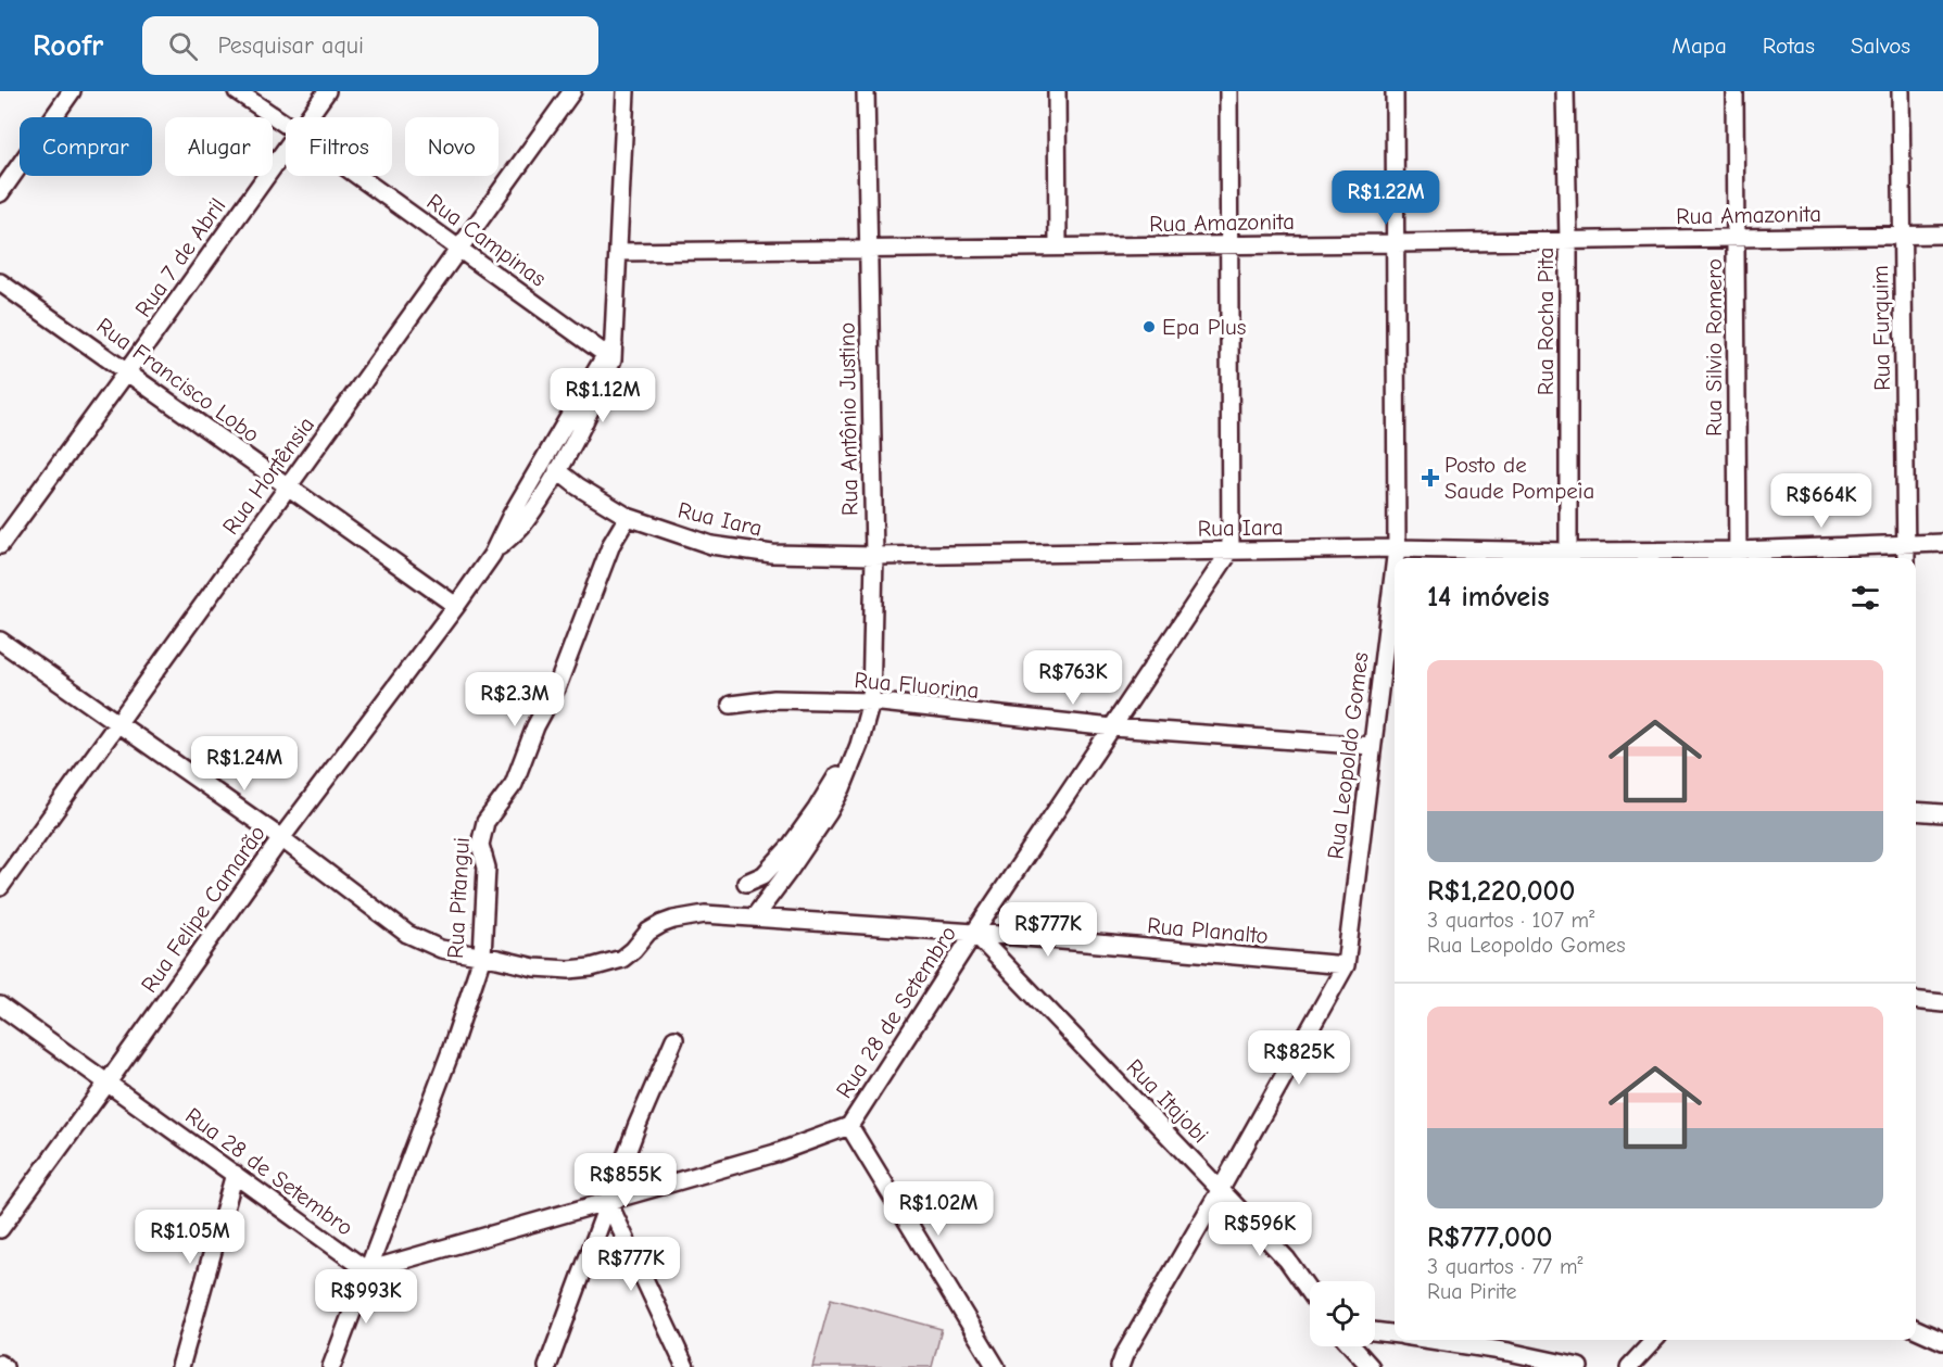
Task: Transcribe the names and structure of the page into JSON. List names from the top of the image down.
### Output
{
  "streets": {
    "street": [
      "Rua Amazonita",
      "Rua Campinas",
      "Rua 7 de Abril",
      "Rua Rocha Pita",
      "Rua Furquim",
      "Rua Silvio Romero",
      "Rua Francisco Lobo",
      "Rua Antônio Justino",
      "Rua Hortênsia",
      "Rua Iara",
      "Rua Fluorina",
      "Rua Leopoldo Gomes",
      "Rua Pitangui",
      "Rua Felipe Camarão",
      "Rua Planalto",
      "Rua 28 de Setembro",
      "Rua Itajobi"
    ]
  },
  "crossings": [
    ["Rua Amazonita", "Rua Rocha Pita"],
    ["Rua Amazonita", "Rua Furquim"],
    ["Rua Amazonita", "Rua Silvio Romero"],
    ["Rua Amazonita", "Rua Antônio Justino"],
    ["Rua Amazonita", "Rua Leopoldo Gomes"],
    ["Rua Campinas", "Rua Hortênsia"],
    ["Rua Campinas", "Rua Felipe Camarão"],
    ["Rua 7 de Abril", "Rua Francisco Lobo"],
    ["Rua Rocha Pita", "Rua Iara"],
    ["Rua Furquim", "Rua Iara"],
    ["Rua Silvio Romero", "Rua Iara"],
    ["Rua Francisco Lobo", "Rua Hortênsia"],
    ["Rua Francisco Lobo", "Rua Felipe Camarão"],
    ["Rua Antônio Justino", "Rua Iara"],
    ["Rua Antônio Justino", "Rua Fluorina"],
    ["Rua Antônio Justino", "Rua Planalto"],
    ["Rua Iara", "Rua Leopoldo Gomes"],
    ["Rua Iara", "Rua Pitangui"],
    ["Rua Iara", "Rua Felipe Camarão"],
    ["Rua Iara", "Rua 28 de Setembro"],
    ["Rua Fluorina", "Rua Leopoldo Gomes"],
    ["Rua Fluorina", "Rua 28 de Setembro"],
    ["Rua Leopoldo Gomes", "Rua Planalto"],
    ["Rua Leopoldo Gomes", "Rua Itajobi"],
    ["Rua Pitangui", "Rua 28 de Setembro"],
    ["Rua Felipe Camarão", "Rua 28 de Setembro"],
    ["Rua Planalto", "Rua 28 de Setembro"],
    ["Rua Planalto", "Rua Itajobi"],
    ["Rua 28 de Setembro", "Rua Itajobi"]
  ],
  "places": {
    "other": ["Epa Plus"],
    "health": ["Posto de Saude Pompeia"]
  },
  "page": {
    "header": "Roofr",
    "search": "Pesquisar aqui",
    "nav": ["Mapa", "Rotas", "Salvos"],
    "chip": [
      "Comprar",
      "Alugar",
      "Filtros",
      "Novo"
    ],
    "price": [
      "R$1.22M",
      "R$1.12M",
      "R$664K",
      "R$763K",
      "R$2.3M",
      "R$1.24M",
      "R$777K",
      "R$825K",
      "R$855K",
      "R$1.02M",
      "R$596K",
      "R$1.05M",
      "R$777K",
      "R$993K"
    ],
    "heading": "14 imóveis",
    "list": [
      {
        "name": "R$1,220,000",
        "note": "3 quartos · 107 m² · Rua Leopoldo Gomes"
      },
      {
        "name": "R$777,000",
        "note": "3 quartos · 77 m² · Rua Pirite"
      }
    ]
  }
}
